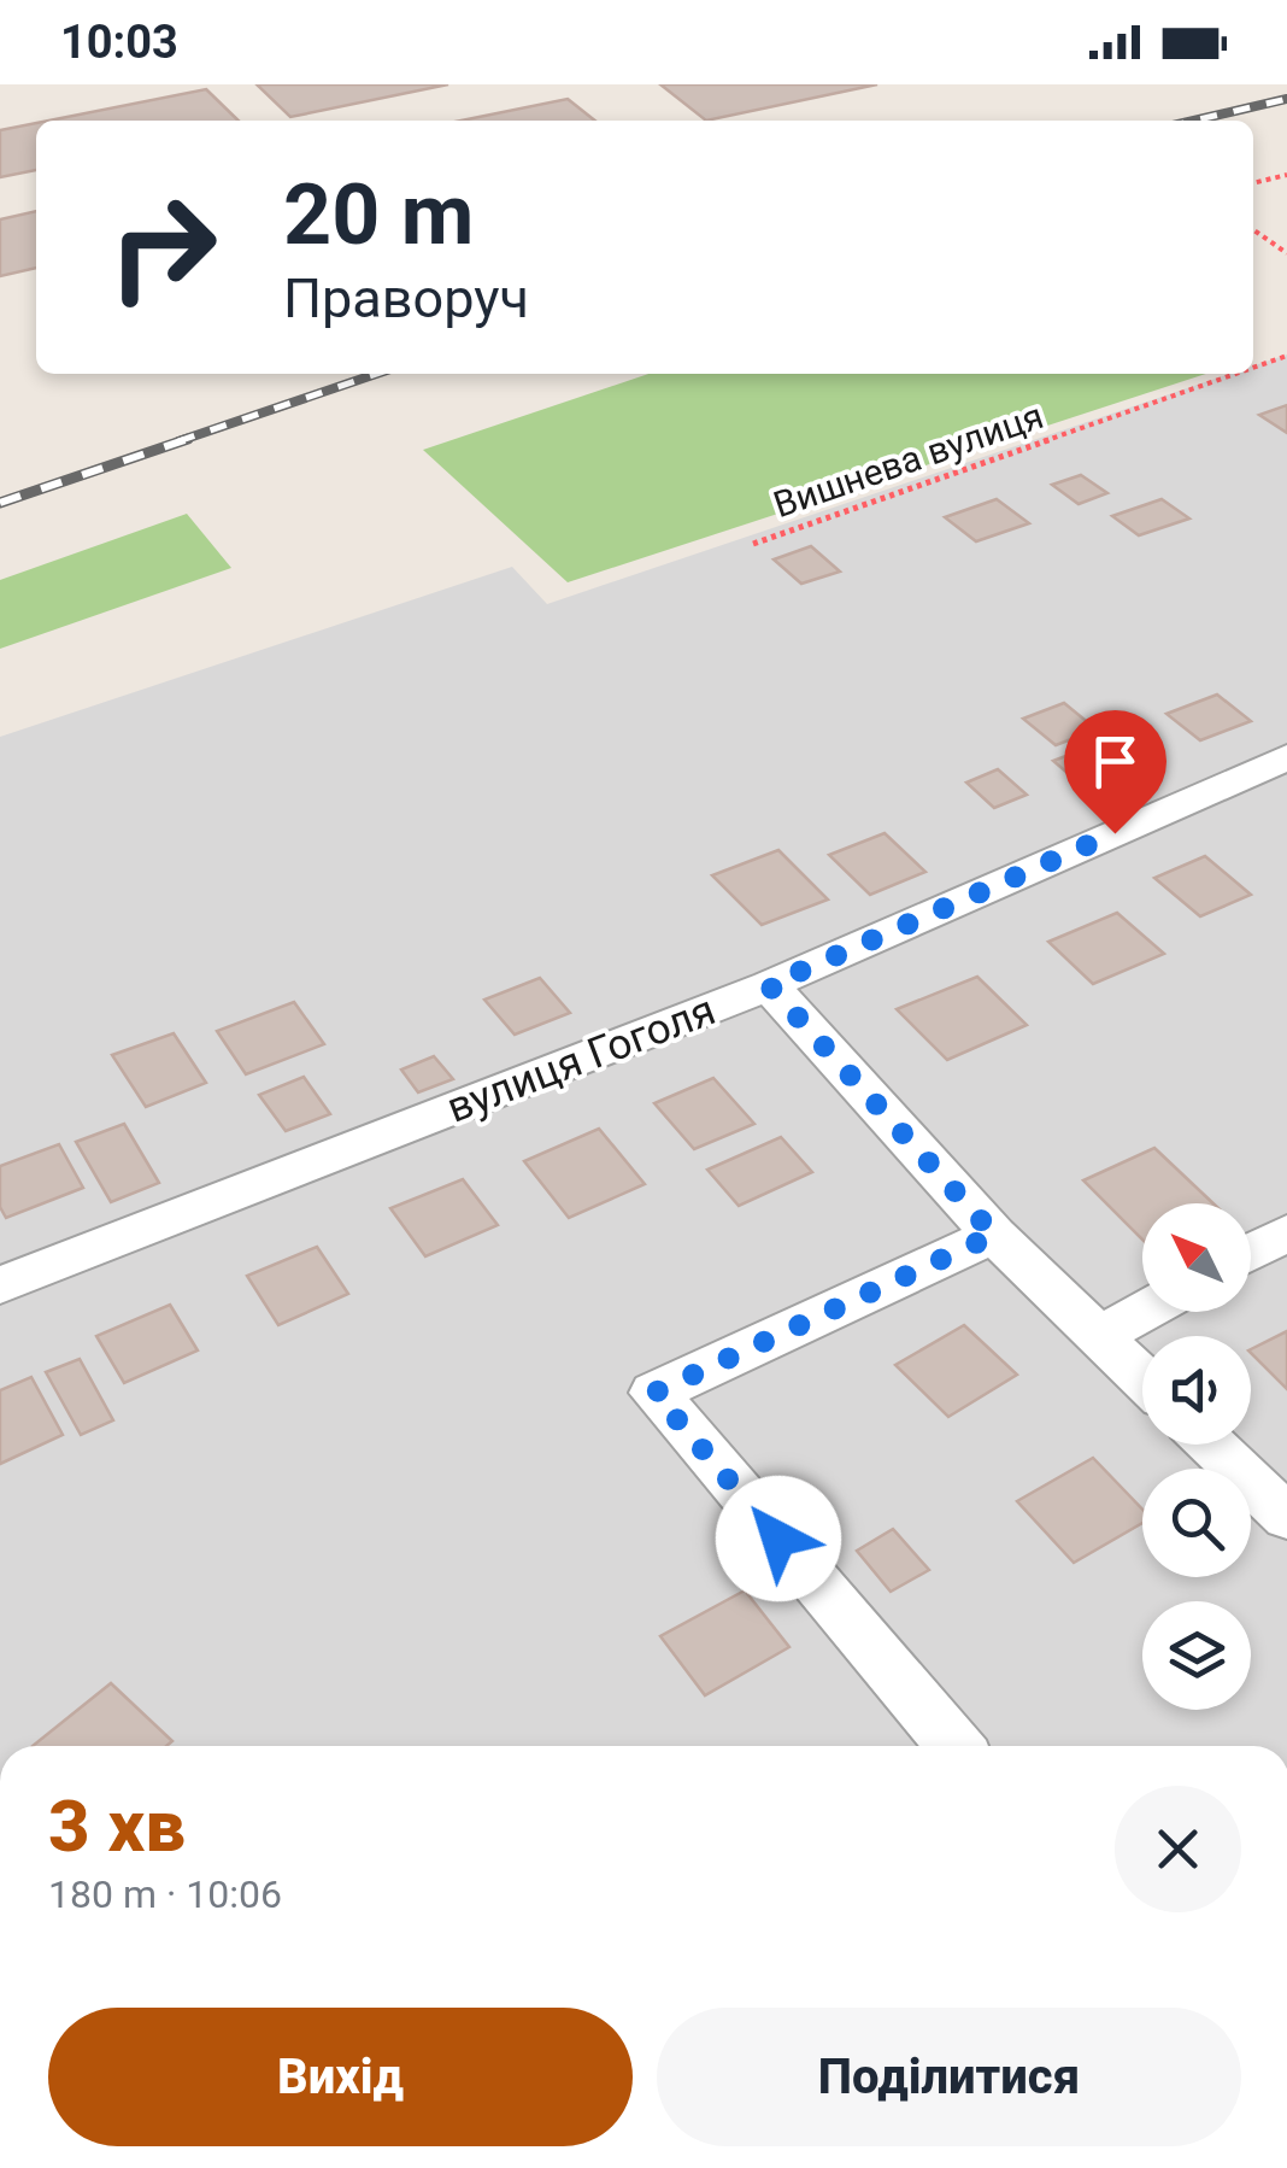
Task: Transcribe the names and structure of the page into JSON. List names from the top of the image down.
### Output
{
  "streets": {
    "street": ["вулиця Гоголя"],
    "path": ["Вишнева вулиця"]
  },
  "north": "top left",
  "page": {
    "status": "10:03",
    "turn": ["20 m", "Праворуч"],
    "heading": ["3 хв", "180 m · 10:06"],
    "buttons": ["Вихід", "Поділитися"]
  }
}
